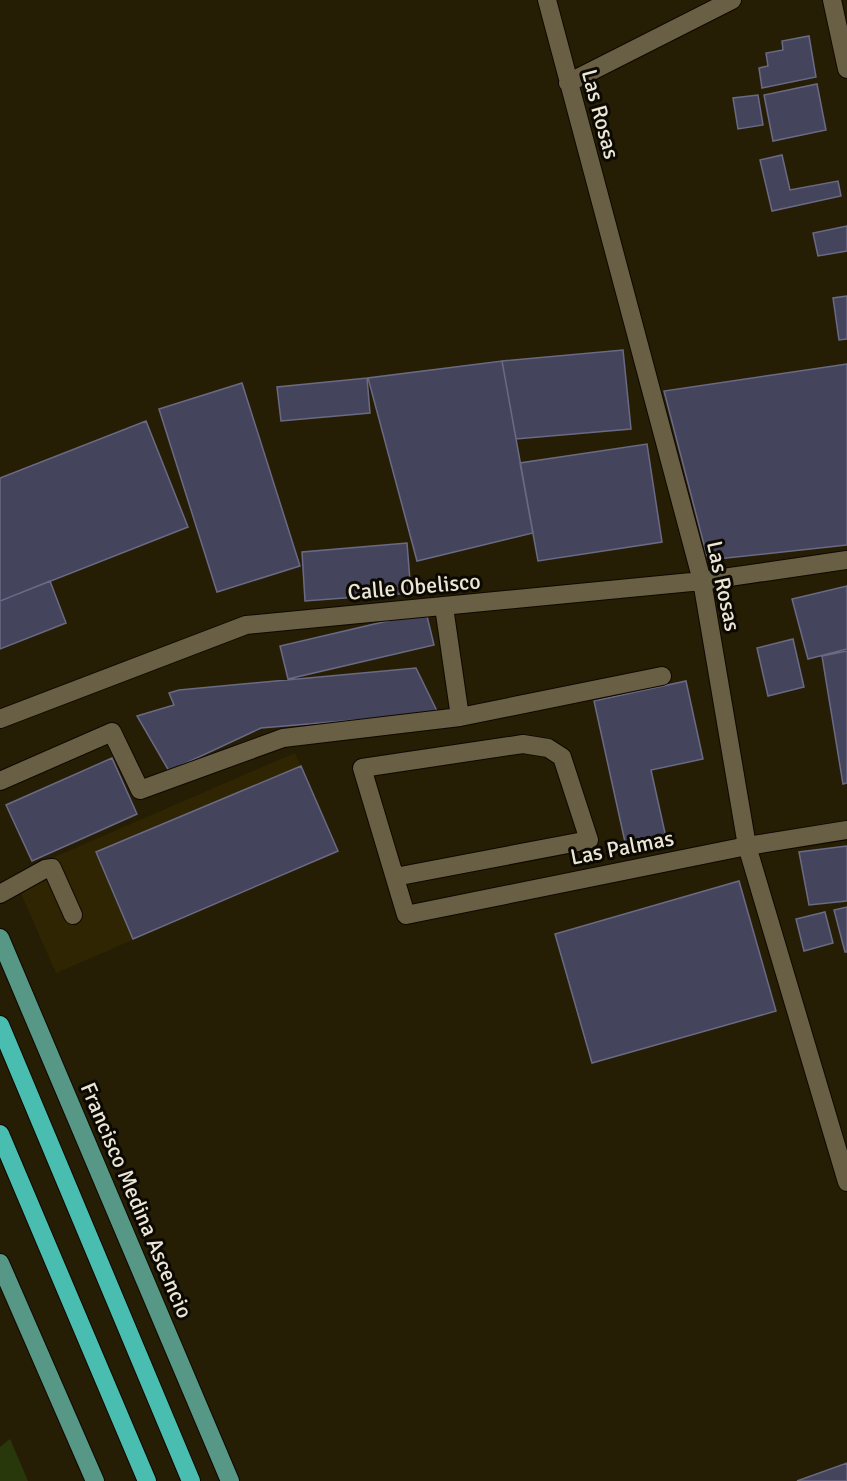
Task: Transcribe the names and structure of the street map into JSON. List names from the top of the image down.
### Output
{
  "streets": {
    "main road": ["Francisco Medina Ascencio"],
    "street": ["Las Rosas", "Calle Obelisco", "Las Palmas"]
  },
  "crossings": [
    ["Las Rosas", "Calle Obelisco"],
    ["Las Rosas", "Las Palmas"]
  ]
}
